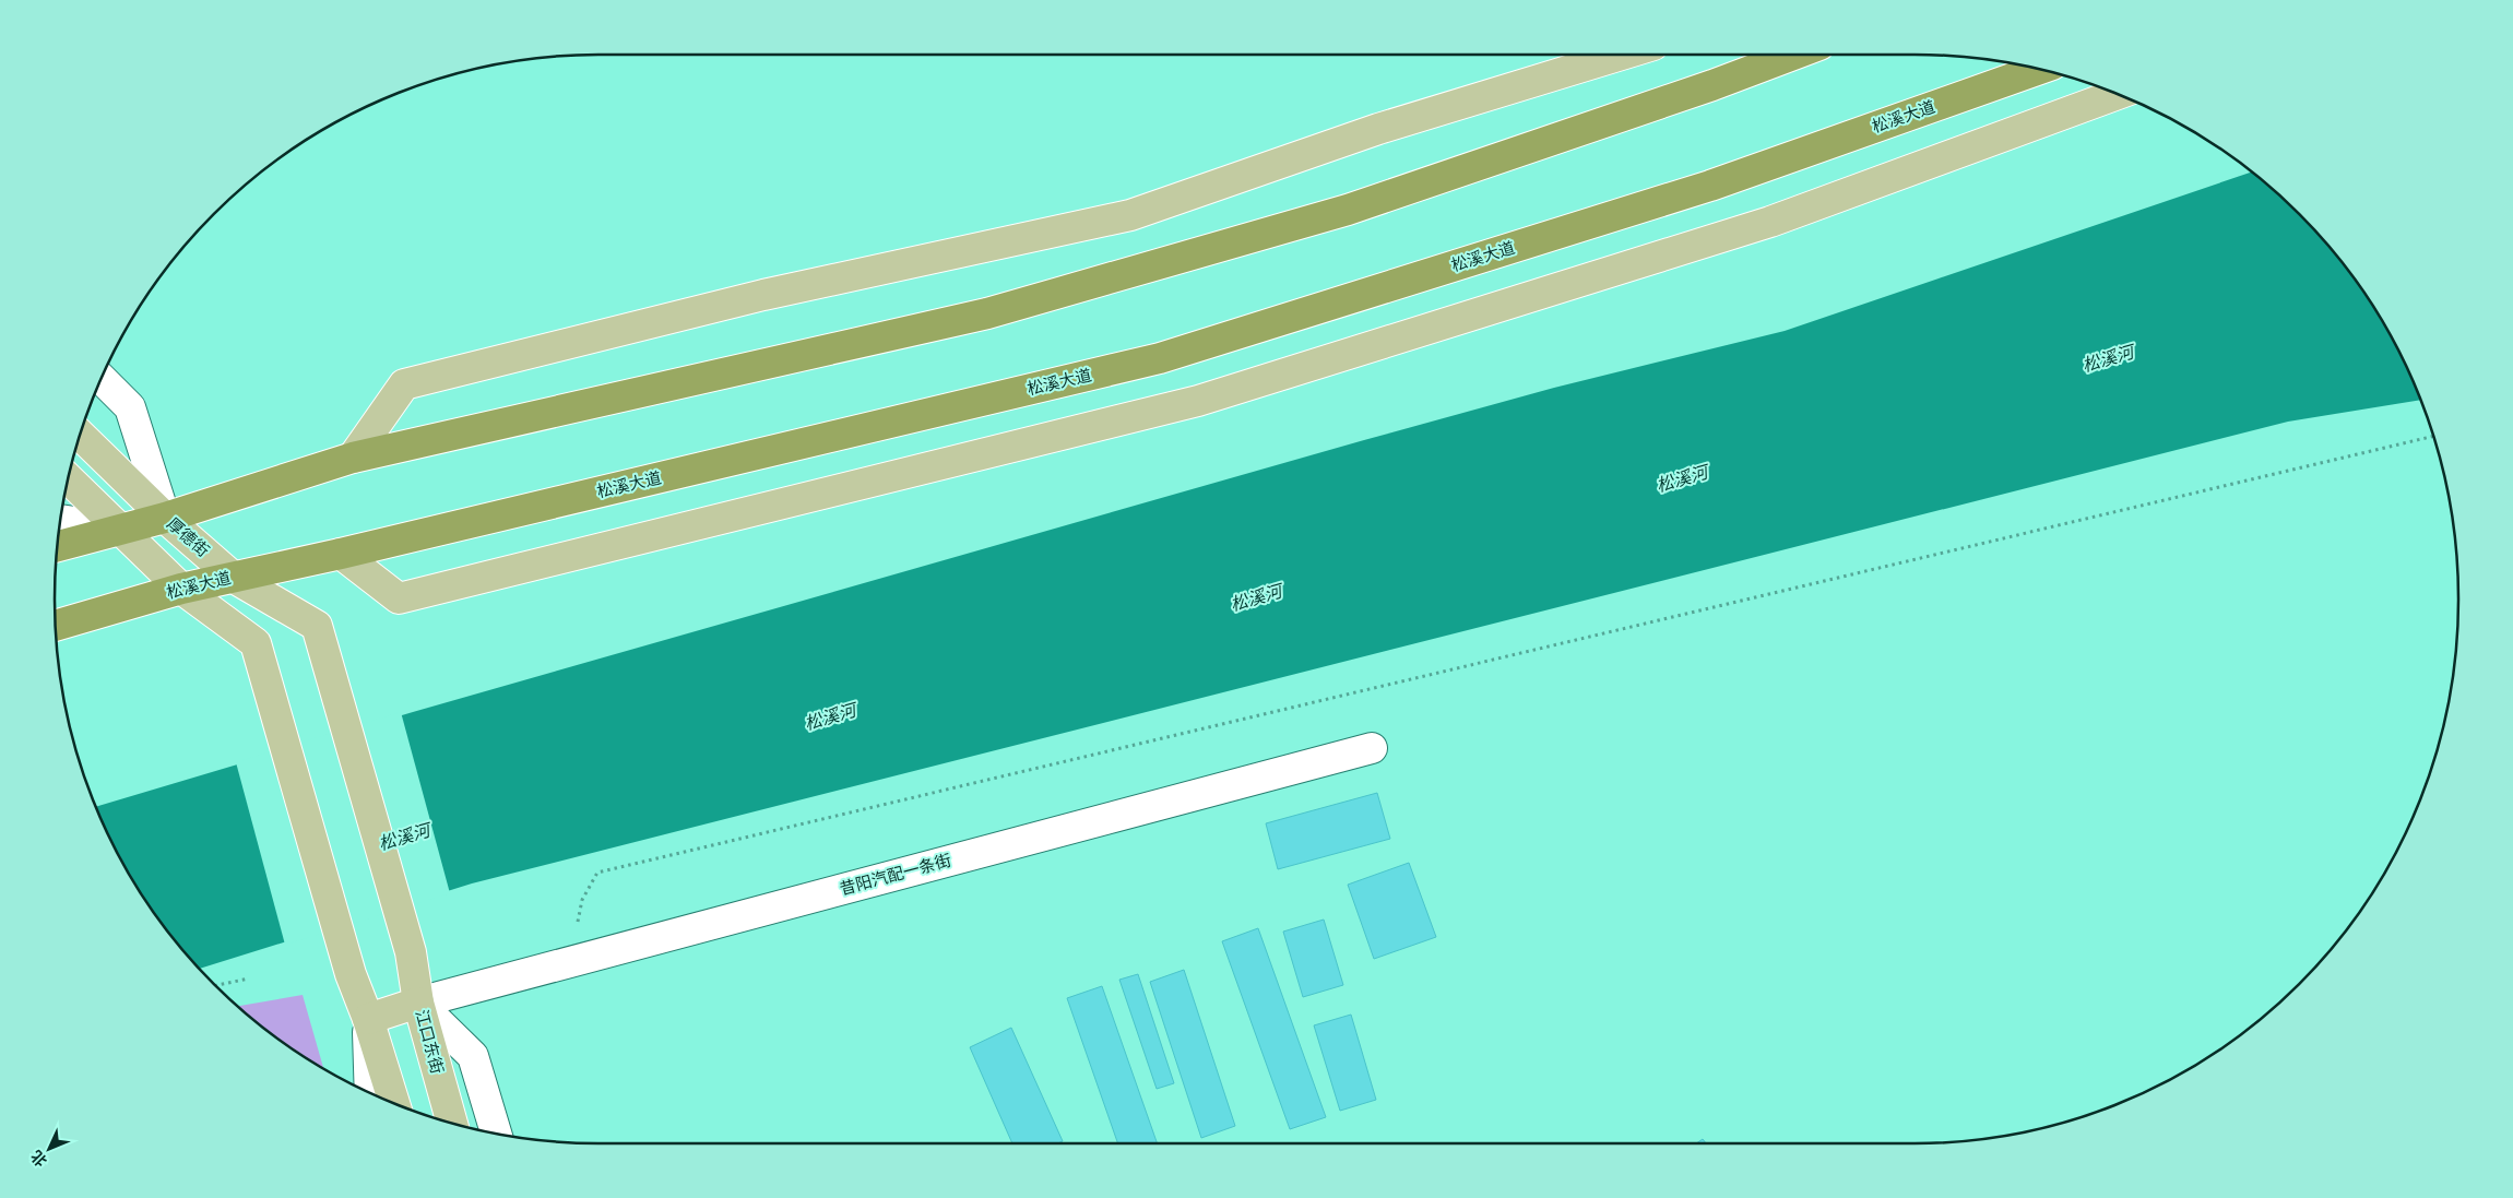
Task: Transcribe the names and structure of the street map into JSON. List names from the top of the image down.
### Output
{
  "streets": {
    "highway": ["松溪大道"],
    "main road": ["厚德街", "江口东街"],
    "street": ["昔阳汽配一条街"]
  },
  "crossings": [
    ["松溪大道", "厚德街"],
    ["厚德街", "江口东街"],
    ["昔阳汽配一条街", "江口东街"]
  ],
  "water": ["松溪河"],
  "north": "bottom left"
}
